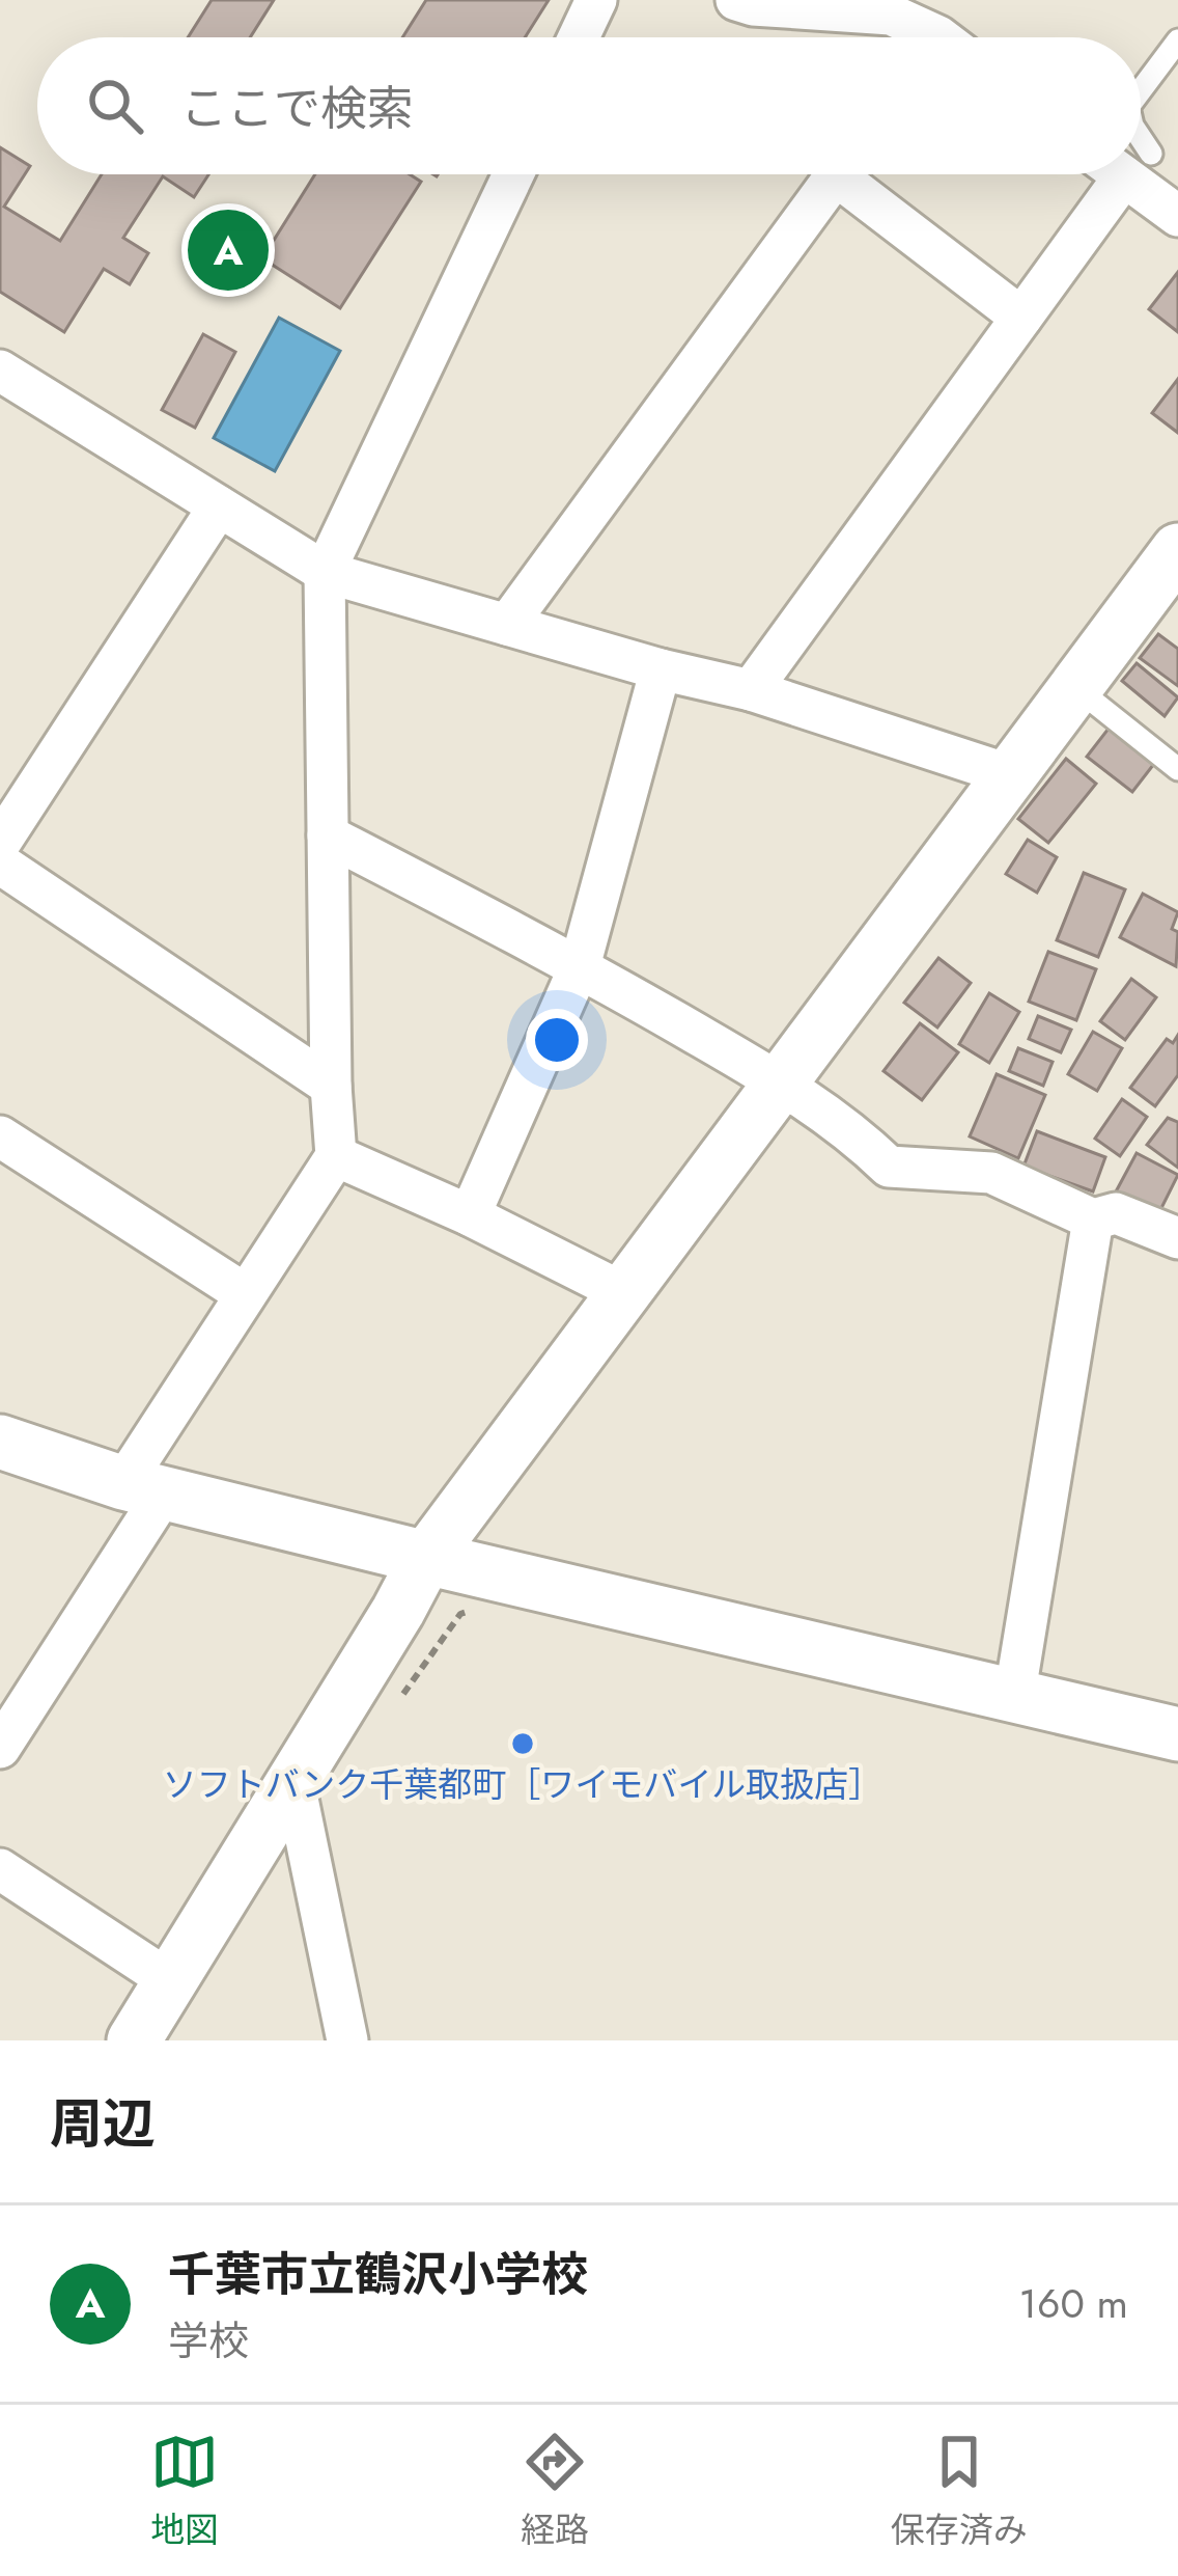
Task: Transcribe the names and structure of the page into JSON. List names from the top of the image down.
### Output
{
  "places": ["ソフトバンク千葉都町［ワイモバイル取扱店］"],
  "page": {
    "search": "ここで検索",
    "pins": "A",
    "heading": "周辺",
    "list": [
      {
        "mark": "A",
        "name": "千葉市立鶴沢小学校",
        "note": "学校",
        "value": "160 m"
      }
    ],
    "nav": ["地図", "経路", "保存済み"]
  }
}
